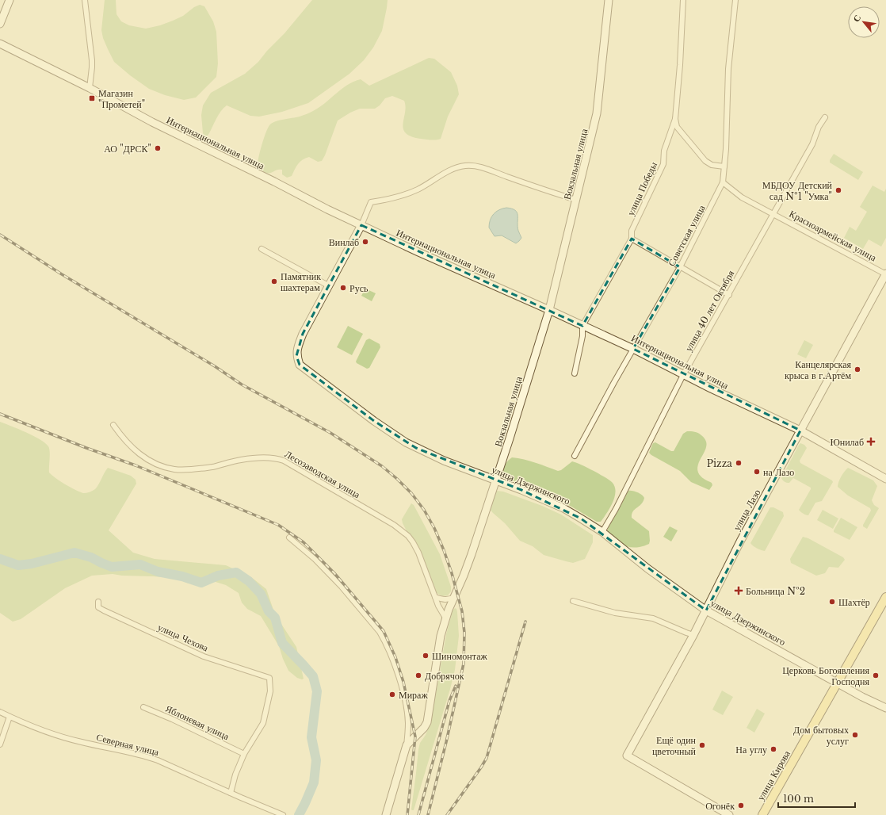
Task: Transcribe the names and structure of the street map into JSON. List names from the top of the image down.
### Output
{
  "streets": {
    "main road": [
      "Интернациональная улица",
      "Вокзальная улица",
      "улица Дзержинского",
      "улица Лазо",
      "улица Кирова"
    ],
    "street": [
      "улица Победы",
      "Советская улица",
      "Красноармейская улица",
      "улица 40 лет Октября",
      "Лесозаводская улица",
      "улица Чехова",
      "Яблоневая улица",
      "Северная улица"
    ]
  },
  "crossings": [
    ["Интернациональная улица", "Вокзальная улица"],
    ["Интернациональная улица", "улица Победы"],
    ["Интернациональная улица", "Советская улица"],
    ["Интернациональная улица", "улица 40 лет Октября"],
    ["Интернациональная улица", "улица Дзержинского"],
    ["Интернациональная улица", "улица Лазо"],
    ["Вокзальная улица", "Лесозаводская улица"],
    ["Вокзальная улица", "улица Дзержинского"],
    ["Советская улица", "Красноармейская улица"],
    ["Красноармейская улица", "улица 40 лет Октября"],
    ["Красноармейская улица", "улица Лазо"],
    ["улица 40 лет Октября", "улица Дзержинского"],
    ["улица Дзержинского", "улица Лазо"],
    ["улица Дзержинского", "улица Кирова"],
    ["улица Чехова", "Яблоневая улица"]
  ],
  "places": {
    "transit": ["Магазин \"Прометей\""],
    "other": [
      "АО \"ДРСК\"",
      "МБДОУ Детский сад №1 \"Умка\"",
      "Винлаб",
      "Памятник шахтерам",
      "Русь",
      "Канцелярская крыса в г.Артём",
      "Pizza",
      "на Лазо",
      "Шахтёр",
      "Шиномонтаж",
      "Добрячок",
      "Церковь Богоявления Господня",
      "Мираж",
      "Дом бытовых услуг",
      "Ещё один цветочный",
      "На углу",
      "Огонёк"
    ],
    "health": ["Юнилаб", "Больница №2"]
  },
  "scale_bar": "100 m",
  "north": "top left"
}
